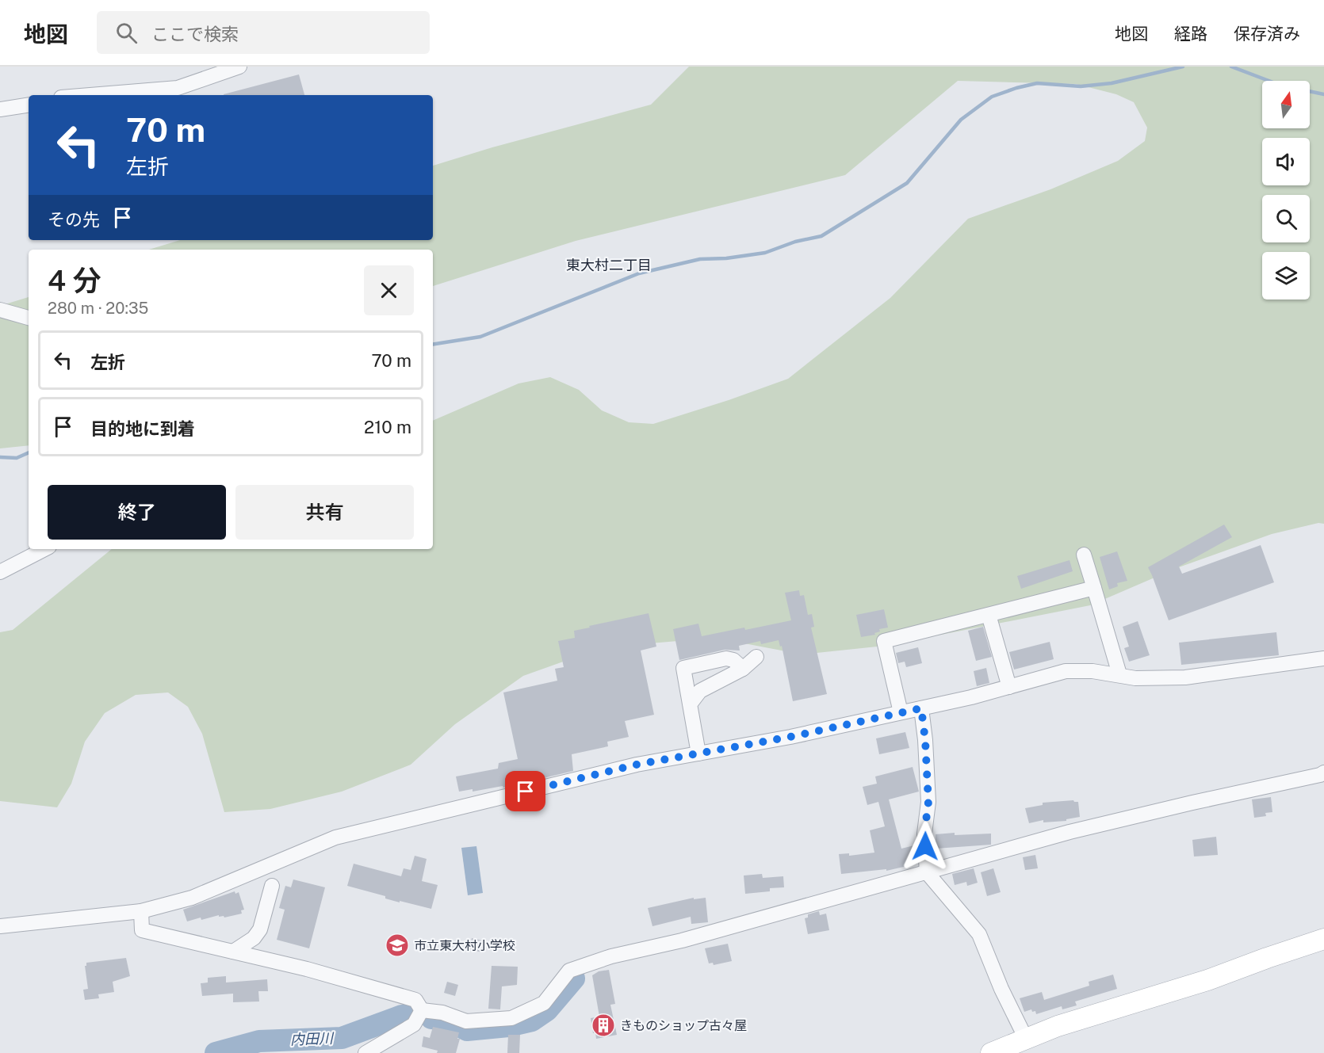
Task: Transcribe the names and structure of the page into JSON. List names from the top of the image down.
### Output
{
  "districts": ["東大村二丁目"],
  "water": ["内田川"],
  "places": {
    "school or university": ["市立東大村小学校"],
    "building": ["きものショップ古々屋"]
  },
  "north": "top",
  "page": {
    "header": "地図",
    "search": "ここで検索",
    "nav": ["地図", "経路", "保存済み"],
    "turn": ["70 m", "左折"],
    "then": "その先",
    "heading": ["4 分", "280 m · 20:35"],
    "list": [
      {
        "name": "左折",
        "value": "70 m"
      },
      {
        "name": "目的地に到着",
        "value": "210 m"
      }
    ],
    "buttons": ["終了", "共有"]
  }
}
